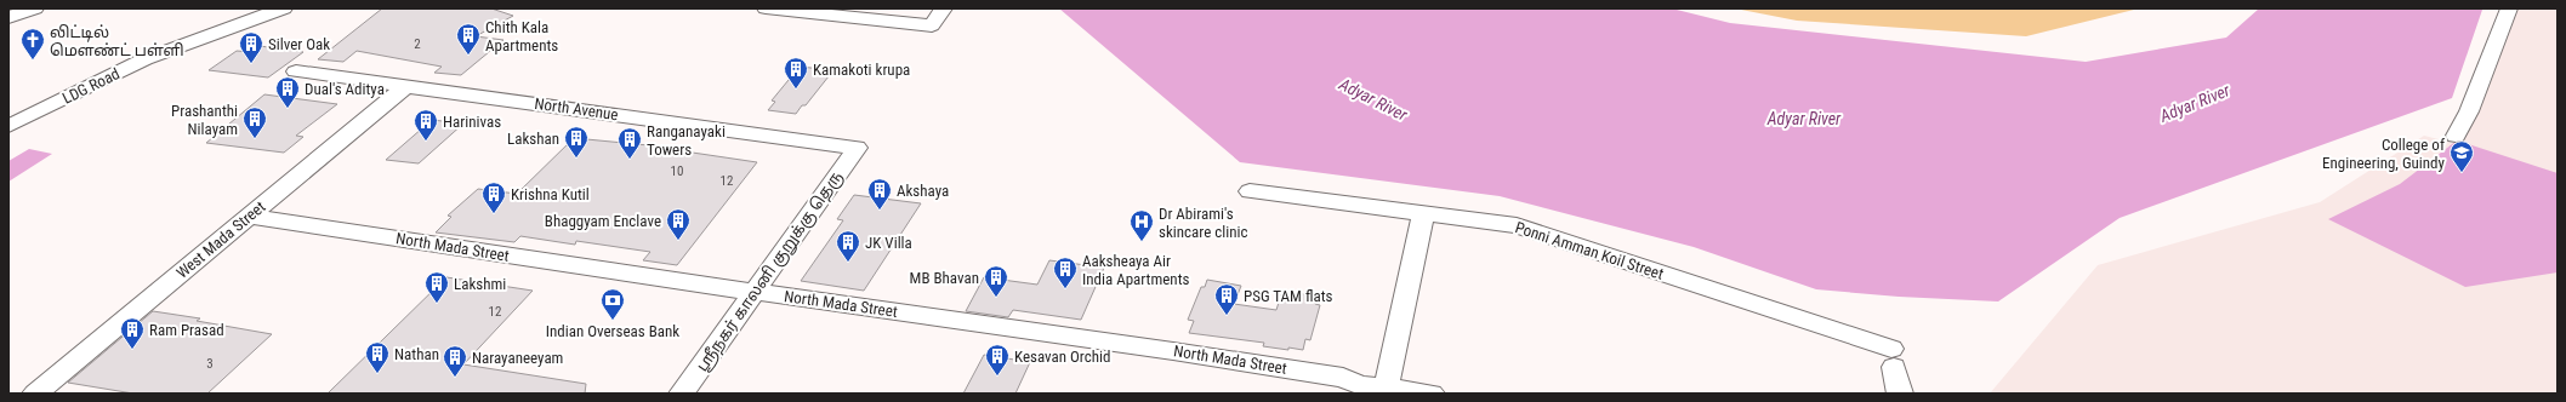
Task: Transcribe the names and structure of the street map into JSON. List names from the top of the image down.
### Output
{
  "streets": {
    "street": [
      "LDG Road",
      "North Avenue",
      "West Mada Street",
      "North Mada Street",
      "Ponni Amman Koil Street",
      "ஸ்ரீநகர் காலனி குறுக்கு தெரு"
    ]
  },
  "crossings": [
    ["North Avenue", "West Mada Street"],
    ["North Avenue", "ஸ்ரீநகர் காலனி குறுக்கு தெரு"],
    ["West Mada Street", "North Mada Street"],
    ["North Mada Street", "ஸ்ரீநகர் காலனி குறுக்கு தெரு"]
  ],
  "water": ["Adyar River"],
  "places": {
    "building": [
      "Chith Kala Apartments",
      "Silver Oak",
      "Kamakoti krupa",
      "Dual's Aditya",
      "Prashanthi Nilayam",
      "Harinivas",
      "Lakshan",
      "Ranganayaki Towers",
      "Akshaya",
      "Krishna Kutil",
      "Bhaggyam Enclave",
      "JK Villa",
      "Aaksheaya Air India Apartments",
      "MB Bhavan",
      "Lakshmi",
      "PSG TAM flats",
      "Ram Prasad",
      "Nathan",
      "Kesavan Orchid",
      "Narayaneeyam"
    ],
    "church": ["லிட்டில் மௌண்ட் பள்ளி"],
    "school or university": ["College of Engineering, Guindy"],
    "hospital": ["Dr Abirami's skincare clinic"],
    "bank": ["Indian Overseas Bank"]
  },
  "house_numbers": [
    "2",
    "10",
    "12",
    "12",
    "3"
  ]
}
